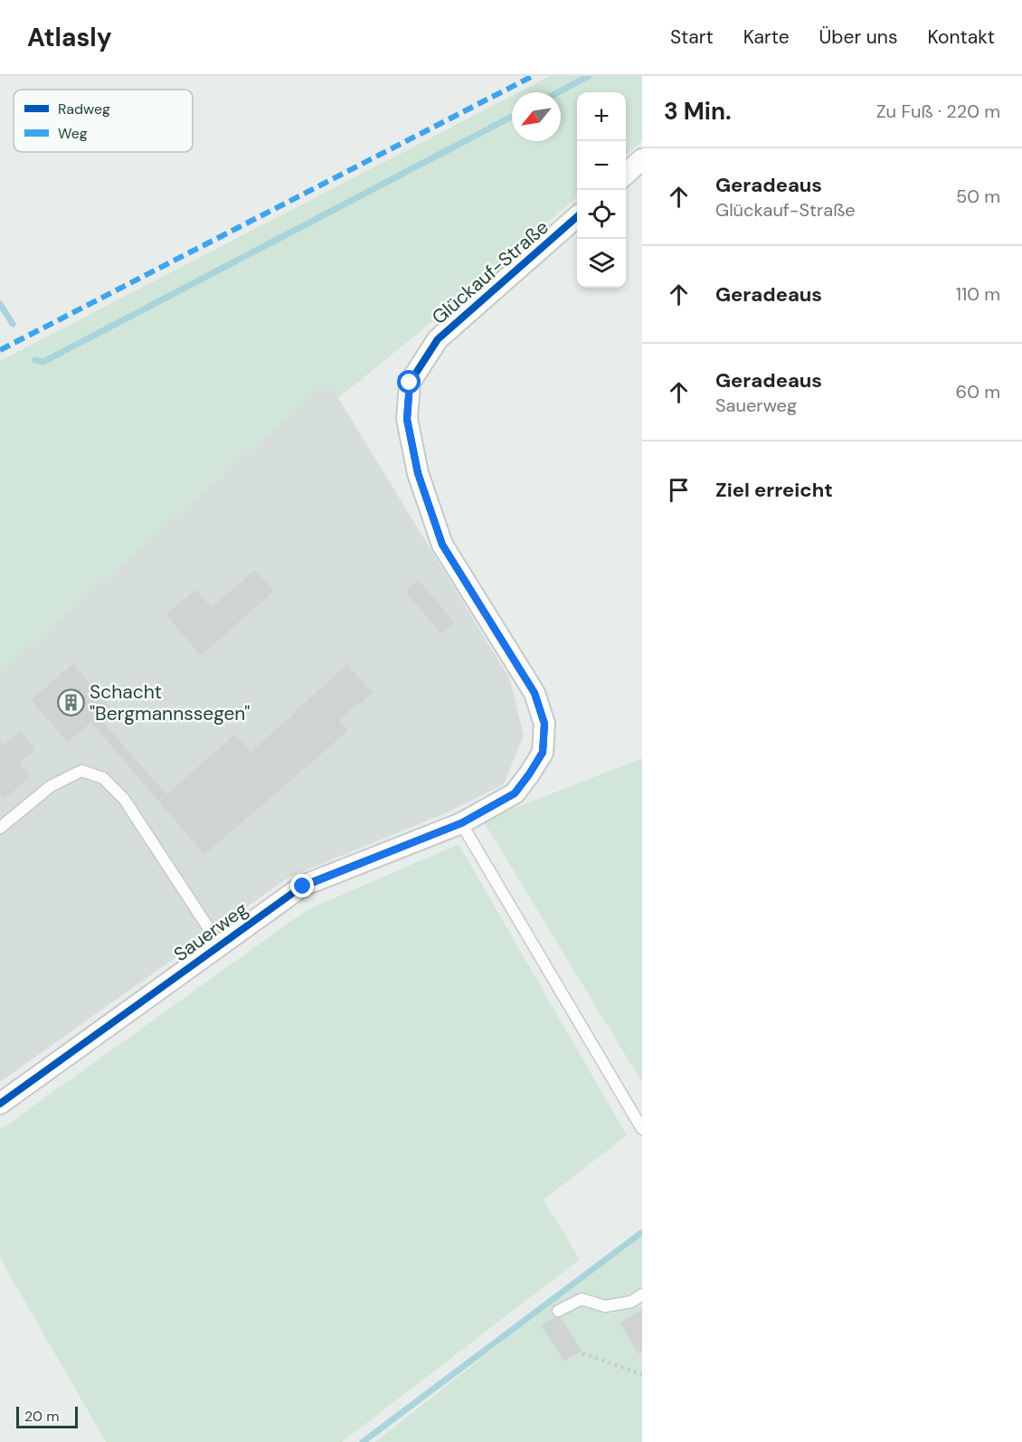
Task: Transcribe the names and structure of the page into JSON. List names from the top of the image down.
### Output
{
  "streets": {
    "street": ["Glückauf-Straße", "Sauerweg"]
  },
  "crossings": [
    ["Glückauf-Straße", "Sauerweg"]
  ],
  "places": {
    "building": ["Schacht \"Bergmannssegen\""]
  },
  "legend": ["Radweg", "Weg"],
  "scale_bar": "20 m",
  "north": "bottom left",
  "page": {
    "header": "Atlasly",
    "nav": [
      "Start",
      "Karte",
      "Über uns",
      "Kontakt"
    ],
    "heading": ["3 Min.", "Zu Fuß · 220 m"],
    "map_buttons": ["+", "−"],
    "list": [
      ["Geradeaus", "Glückauf-Straße", "50 m"],
      ["Geradeaus", "110 m"],
      ["Geradeaus", "Sauerweg", "60 m"],
      "Ziel erreicht"
    ],
    "scale": "20 m"
  }
}
